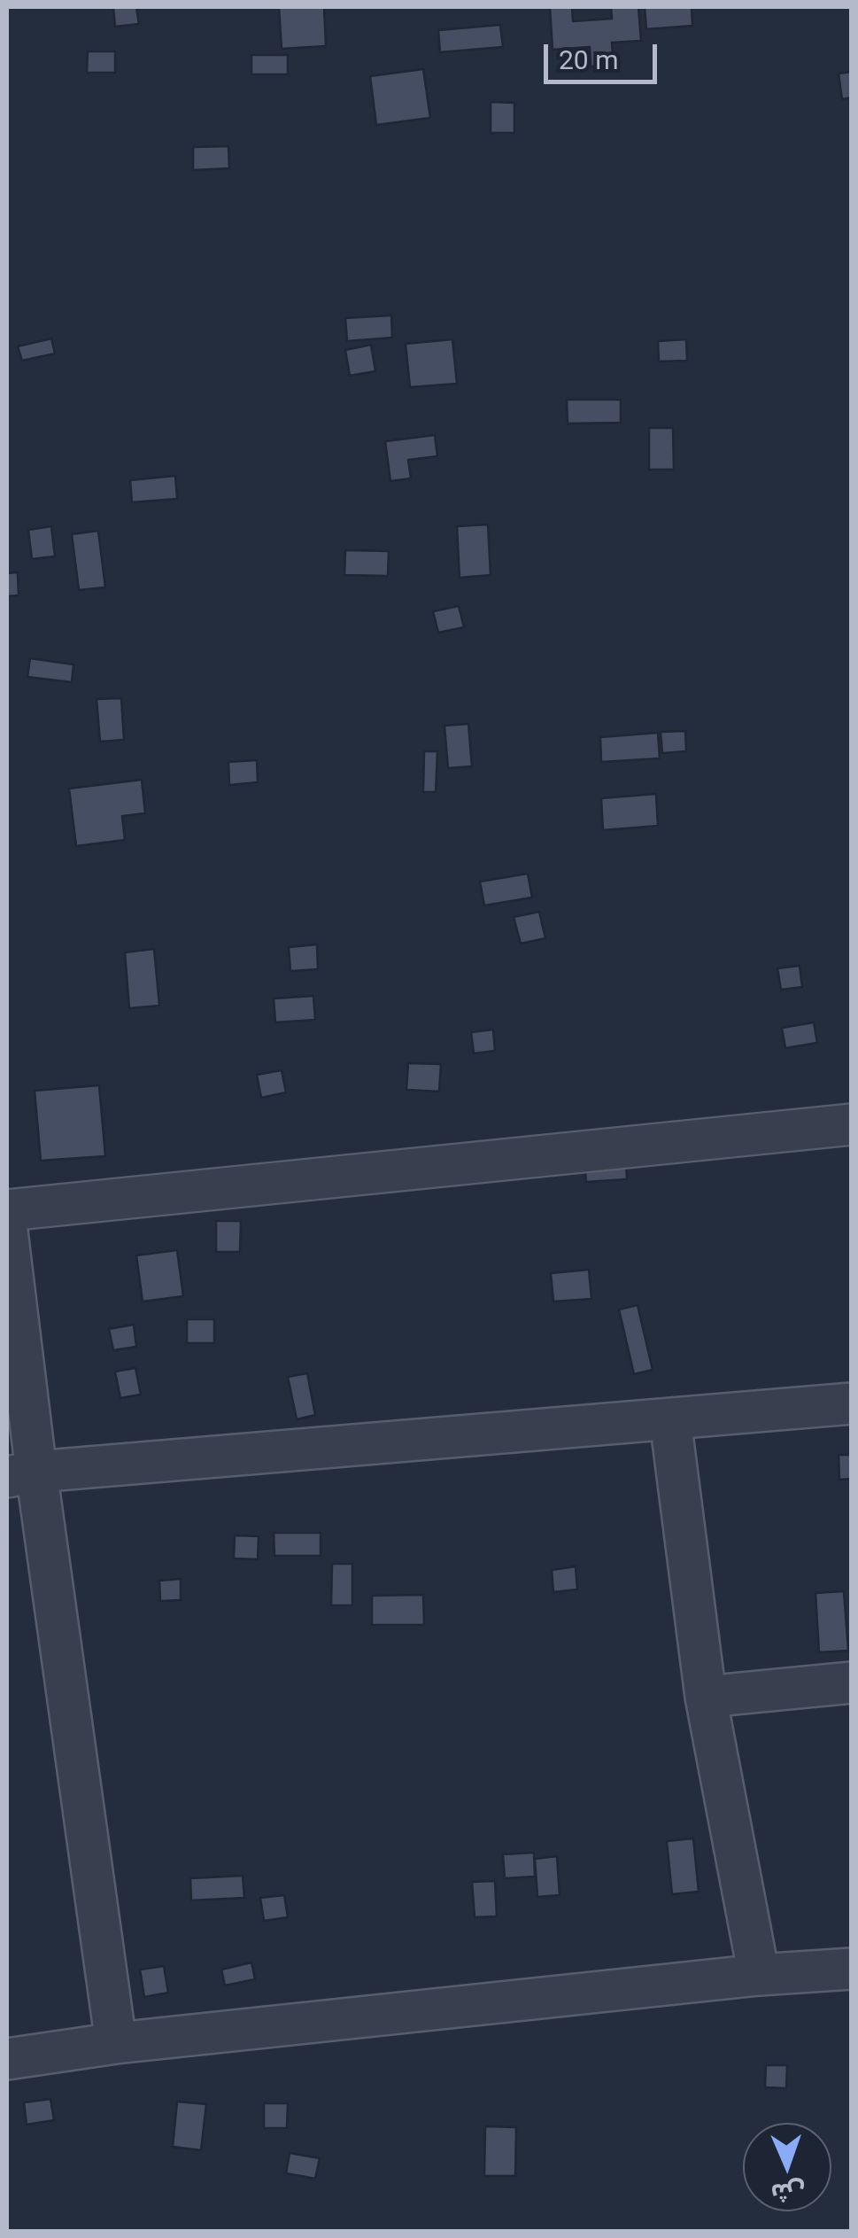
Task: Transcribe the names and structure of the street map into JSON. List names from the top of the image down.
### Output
{
  "scale_bar": "20 m",
  "north": "bottom"
}
